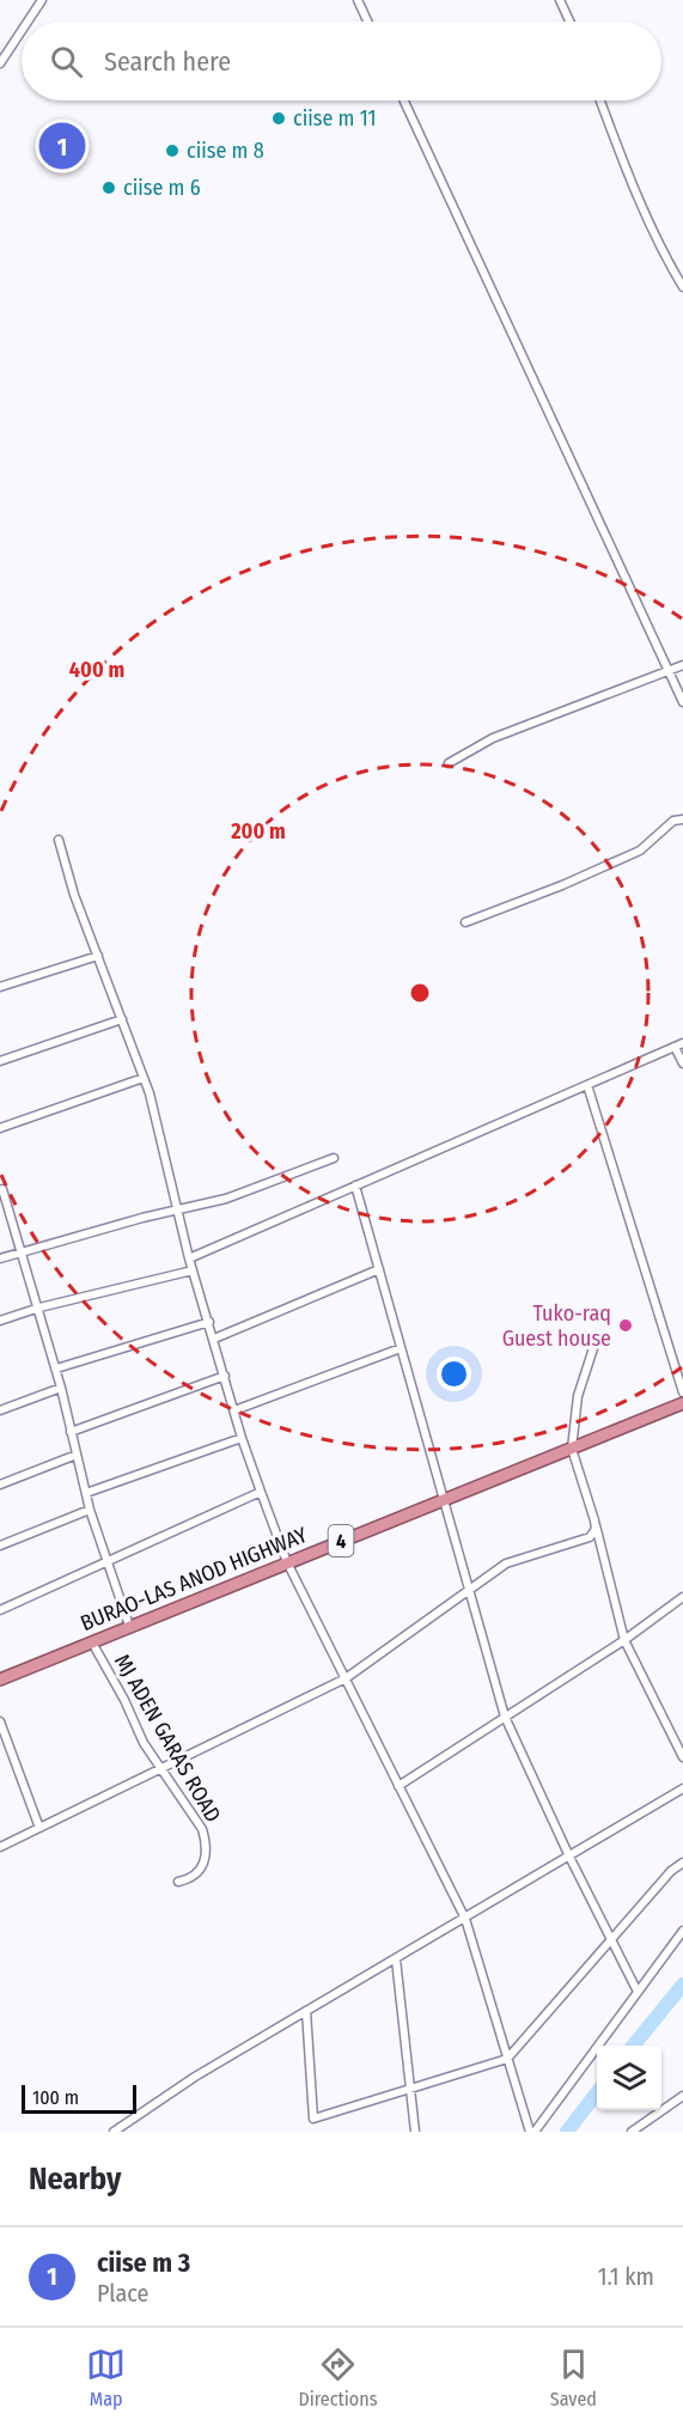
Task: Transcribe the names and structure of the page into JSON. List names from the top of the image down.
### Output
{
  "streets": {
    "highway": ["4", "BURAO-LAS ANOD HIGHWAY"],
    "street": ["MJ ADEN GARAS ROAD"]
  },
  "crossings": [
    ["BURAO-LAS ANOD HIGHWAY", "MJ ADEN GARAS ROAD"]
  ],
  "places": [
    "ciise m 11",
    "ciise m 8",
    "ciise m 6",
    "Tuko-raq Guest house"
  ],
  "scale_bar": "100 m",
  "page": {
    "search": "Search here",
    "pins": "1",
    "scale": "100 m",
    "heading": "Nearby",
    "list": [
      {
        "mark": "1",
        "name": "ciise m 3",
        "note": "Place",
        "value": "1.1 km"
      }
    ],
    "nav": ["Map", "Directions", "Saved"]
  },
  "rings": ["400 m", "200 m"]
}
